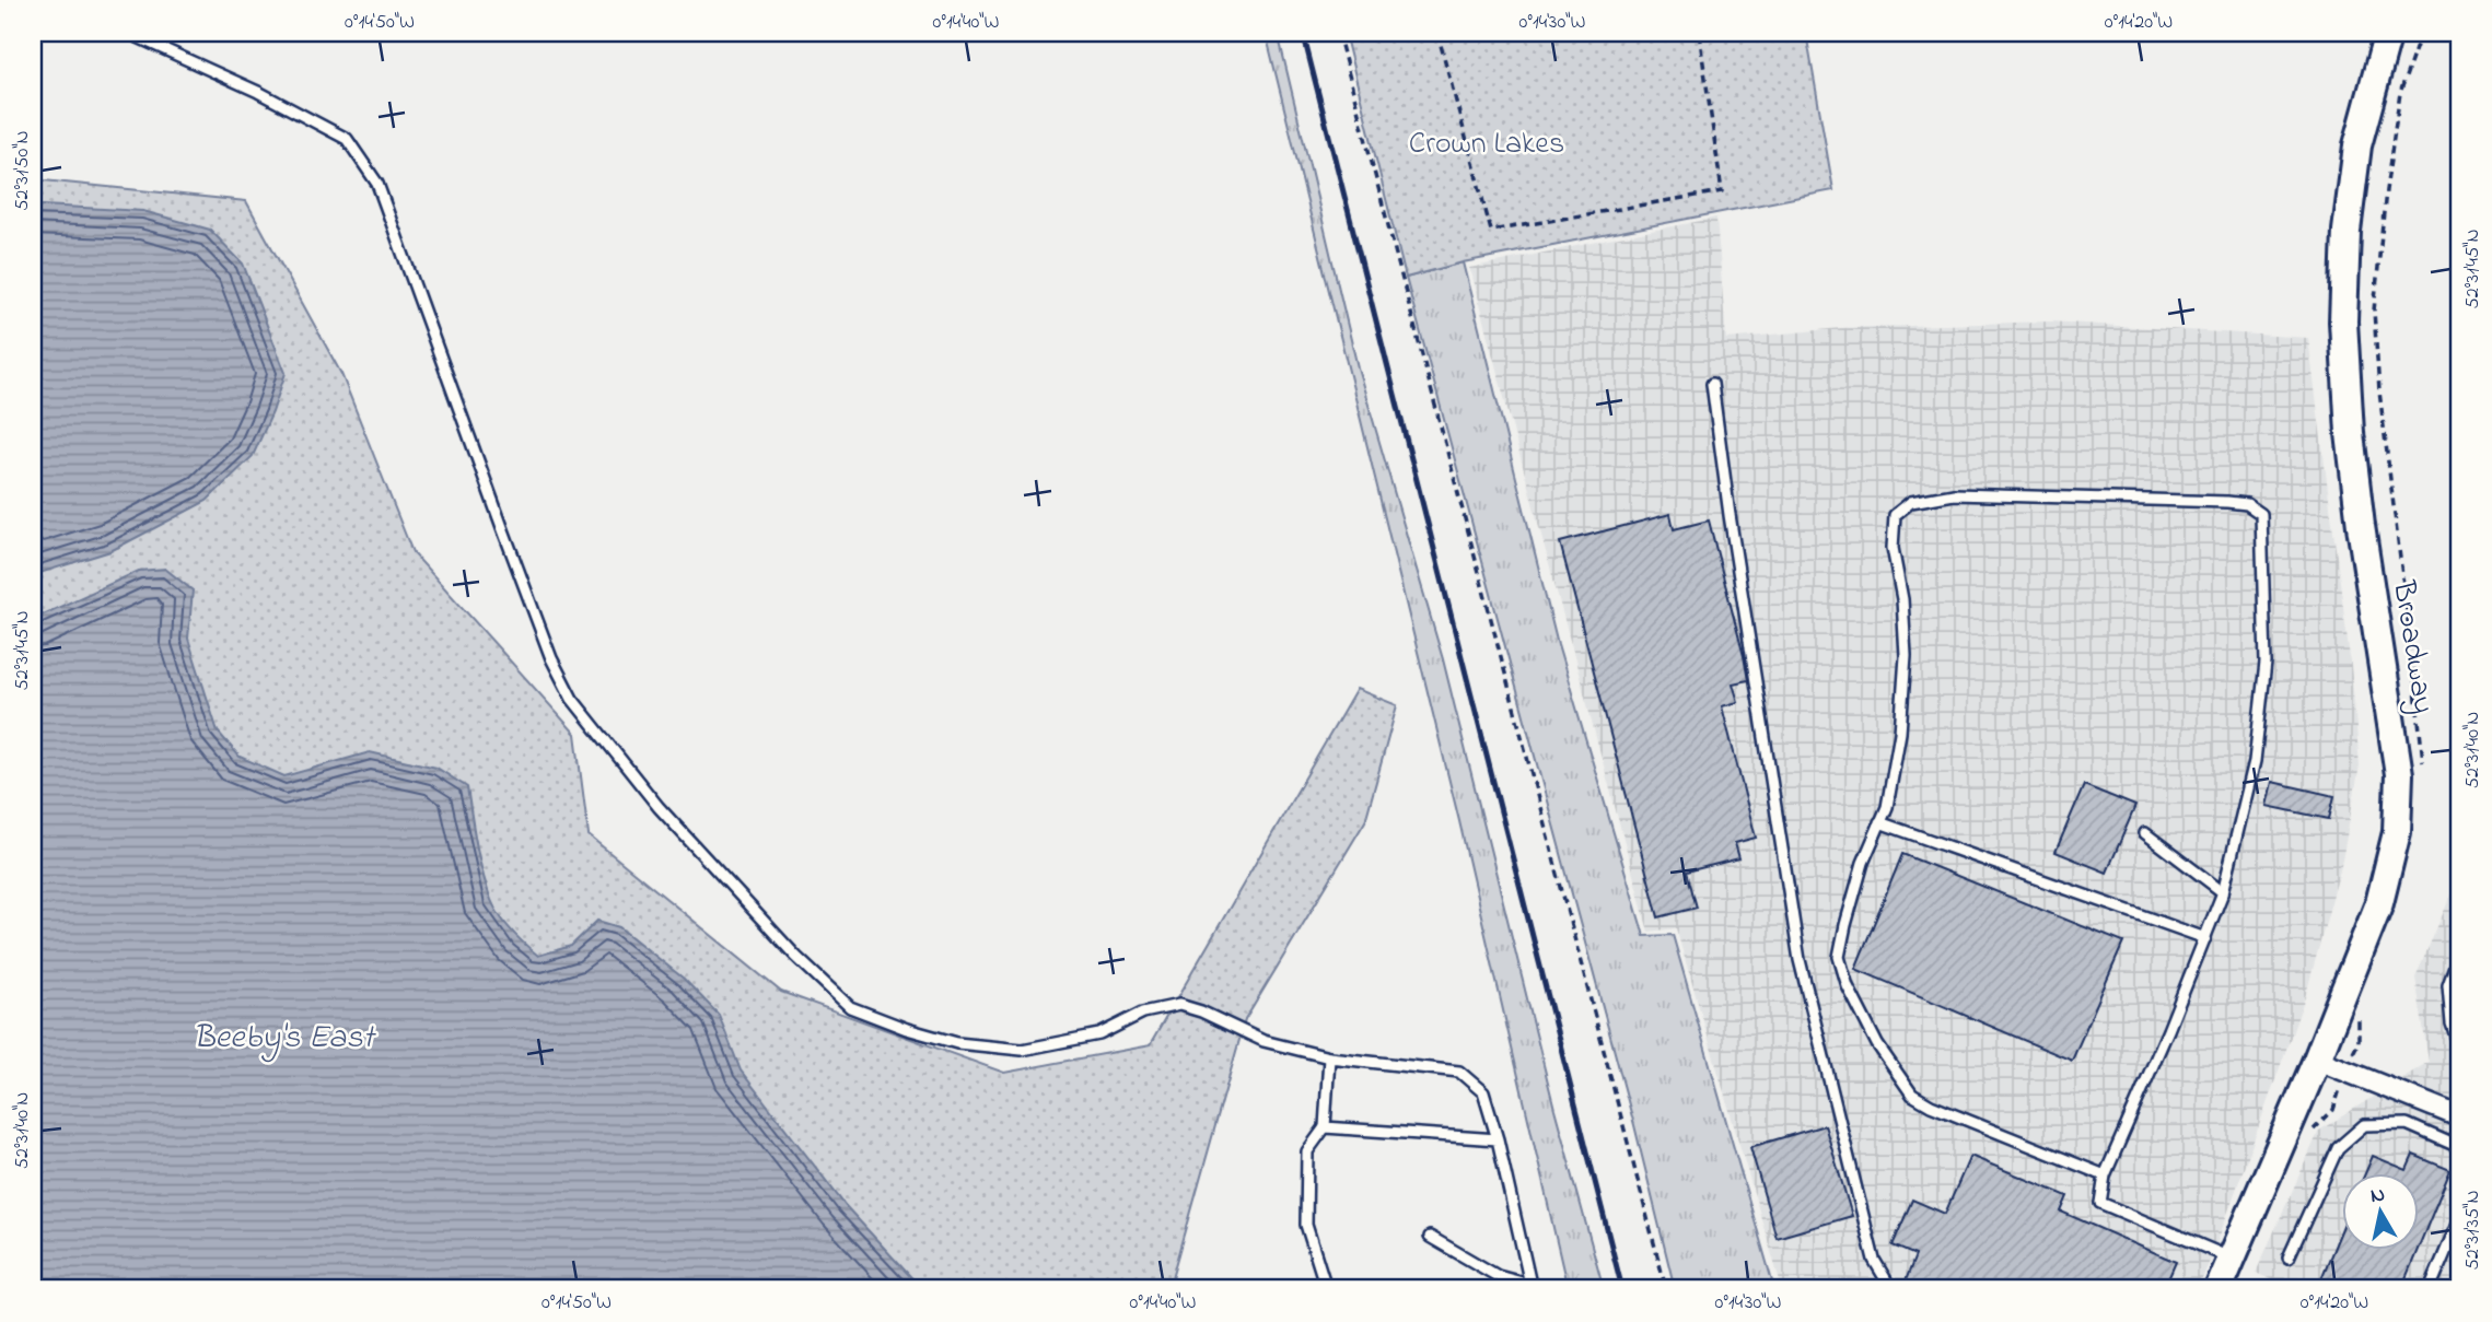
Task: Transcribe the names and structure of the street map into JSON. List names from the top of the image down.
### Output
{
  "streets": {
    "main road": ["Broadway"]
  },
  "water": ["Beeby's East"],
  "parks": ["Crown Lakes"],
  "north": "top",
  "coordinates": [
    "0°14'50\"W",
    "0°14'40\"W",
    "0°14'30\"W",
    "0°14'20\"W",
    "52°31'50\"N",
    "52°31'45\"N",
    "52°31'40\"N",
    "52°31'35\"N"
  ]
}
